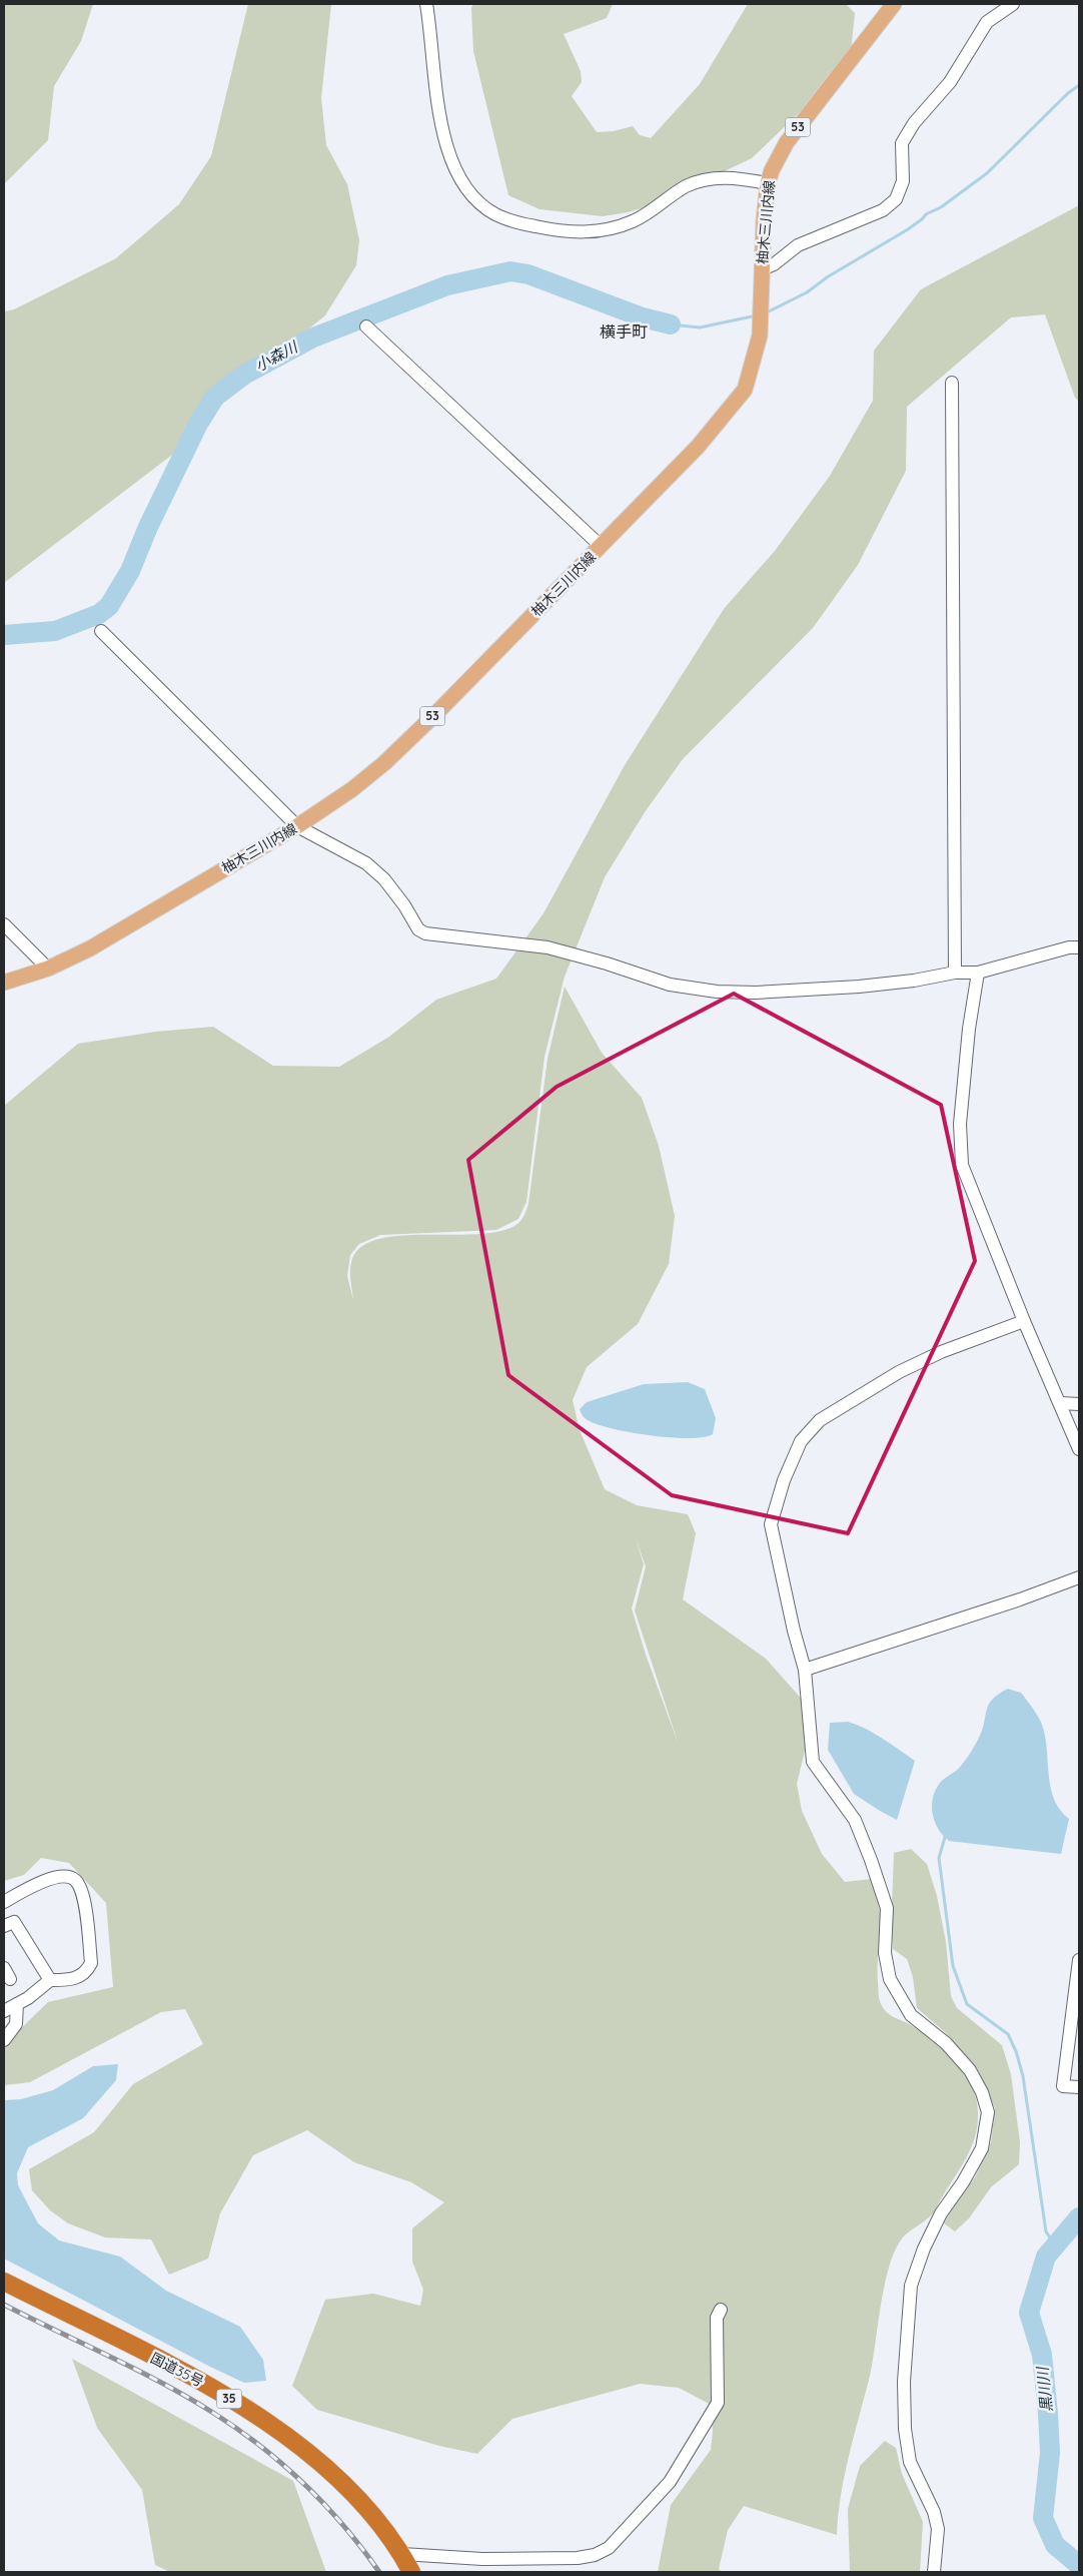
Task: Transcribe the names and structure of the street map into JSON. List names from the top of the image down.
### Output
{
  "streets": {
    "highway": ["国道35号", "35"],
    "main road": ["53", "柚木三川内線"]
  },
  "districts": ["横手町"],
  "water": ["小森川", "黒川川"]
}
